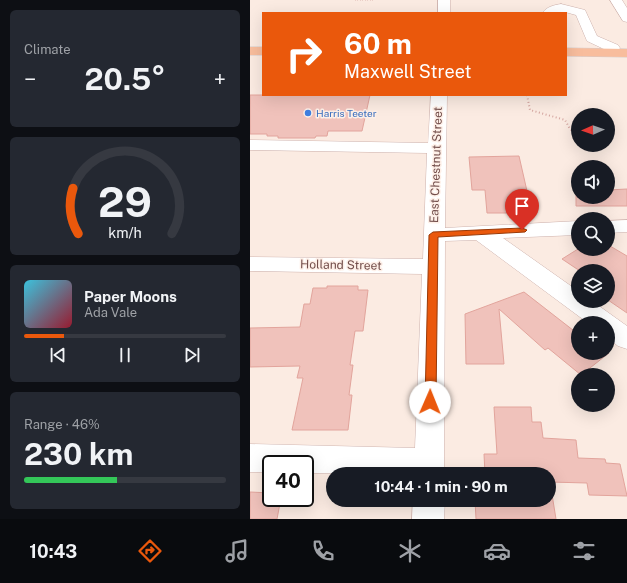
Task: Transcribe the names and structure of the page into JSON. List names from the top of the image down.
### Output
{
  "streets": {
    "street": ["East Chestnut Street", "Holland Street"]
  },
  "crossings": [
    ["East Chestnut Street", "Holland Street"]
  ],
  "places": ["Harris Teeter"],
  "north": "left",
  "page": {
    "tile": [
      "Climate",
      ["Range · 46%", "230 km"]
    ],
    "turn": ["60 m", "Maxwell Street"],
    "heat": ["−", "20.5°", "+"],
    "map_buttons": ["+", "−"],
    "song": ["Paper Moons", "Ada Vale"],
    "limit": "40",
    "trip": "10:44 · 1 min · 90 m",
    "tabs": "10:43",
    "gauge": ["29", "km/h"]
  }
}
